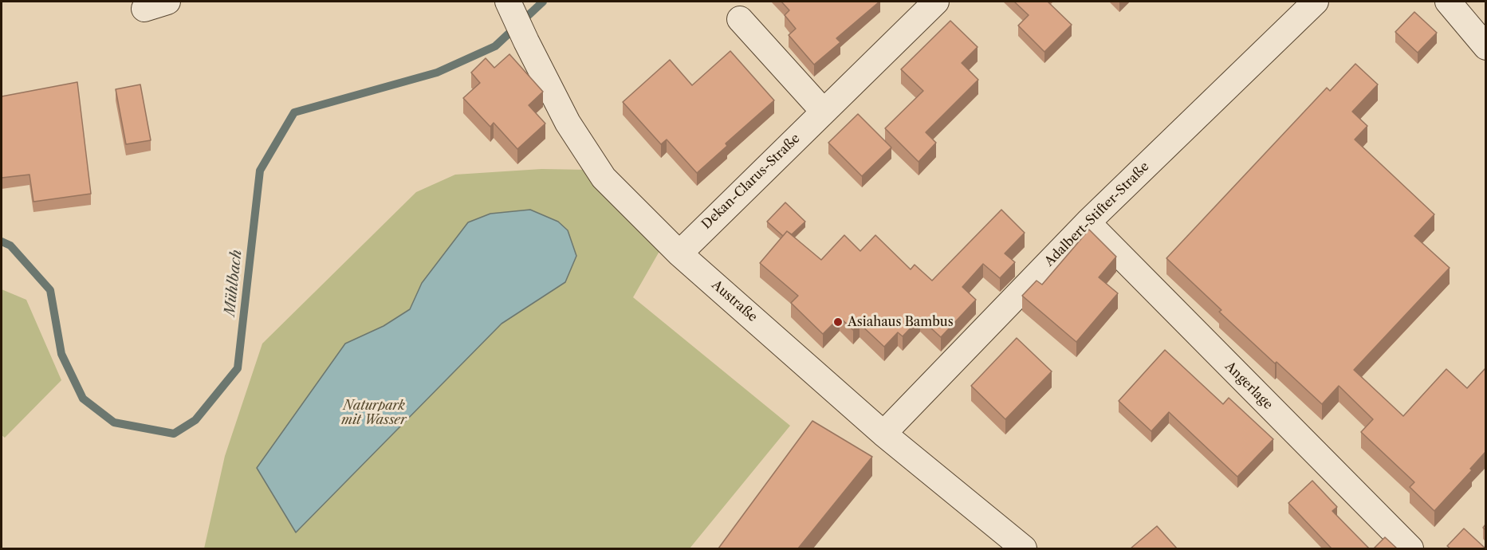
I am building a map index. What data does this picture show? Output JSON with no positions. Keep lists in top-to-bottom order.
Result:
{
  "streets": {
    "street": [
      "Dekan-Clarus-Straße",
      "Adalbert-Stifter-Straße",
      "Austraße",
      "Angerlage"
    ]
  },
  "crossings": [
    ["Dekan-Clarus-Straße", "Austraße"],
    ["Adalbert-Stifter-Straße", "Austraße"],
    ["Adalbert-Stifter-Straße", "Angerlage"]
  ],
  "water": ["Mühlbach"],
  "parks": ["Naturpark mit Wasser"],
  "places": ["Asiahaus Bambus"]
}
